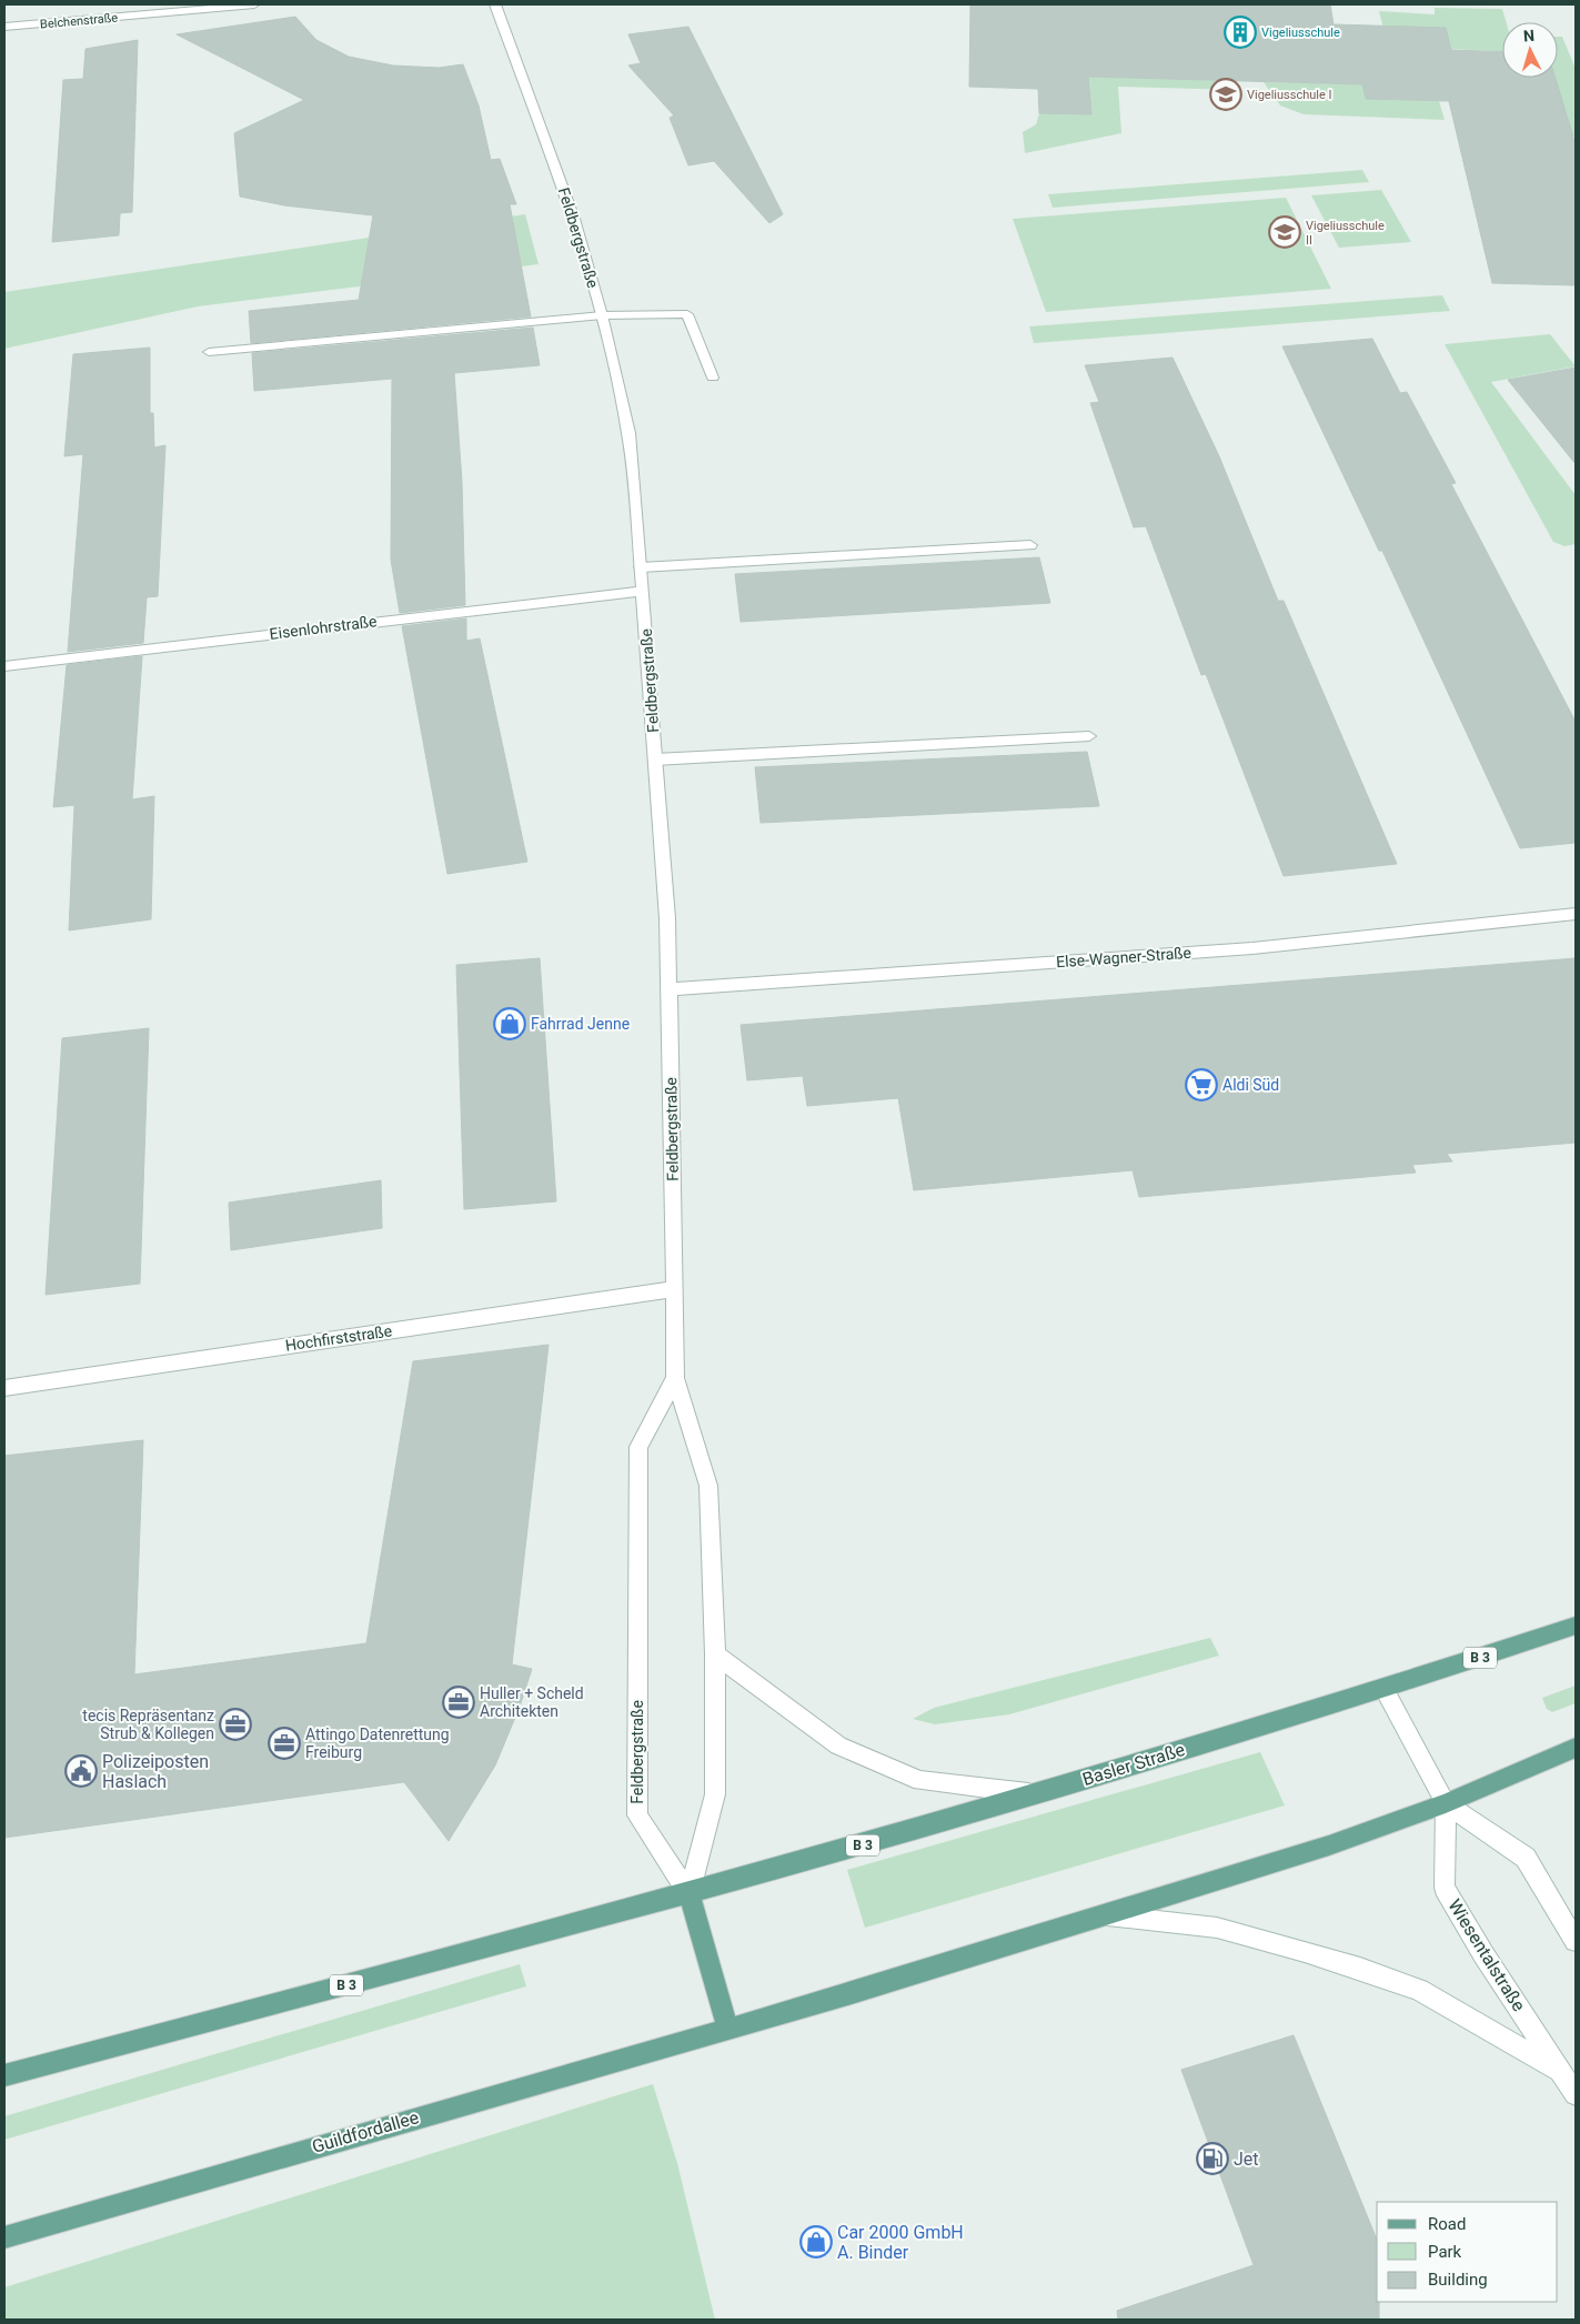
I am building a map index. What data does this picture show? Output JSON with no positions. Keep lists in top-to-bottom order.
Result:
{
  "streets": {
    "main road": ["B 3", "Basler Straße", "Guildfordallee"],
    "street": [
      "Belchenstraße",
      "Feldbergstraße",
      "Eisenlohrstraße",
      "Else-Wagner-Straße",
      "Hochfirststraße",
      "Wiesentalstraße"
    ]
  },
  "crossings": [
    ["Feldbergstraße", "Eisenlohrstraße"],
    ["Feldbergstraße", "Else-Wagner-Straße"],
    ["Feldbergstraße", "Hochfirststraße"],
    ["Feldbergstraße", "B 3"],
    ["Feldbergstraße", "Basler Straße"],
    ["B 3", "Basler Straße"],
    ["Basler Straße", "Wiesentalstraße"]
  ],
  "places": {
    "building": ["Vigeliusschule"],
    "school or university": ["Vigeliusschule I", "Vigeliusschule II"],
    "shop": ["Fahrrad Jenne", "Car 2000 GmbH A. Binder"],
    "supermarket": ["Aldi Süd"],
    "office": ["Huller + Scheld Architekten", "tecis Repräsentanz Strub & Kollegen", "Attingo Datenrettung Freiburg"],
    "public building": ["Polizeiposten Haslach"],
    "fuel station": ["Jet"]
  },
  "legend": ["Road", "Park", "Building"],
  "north": "top"
}
